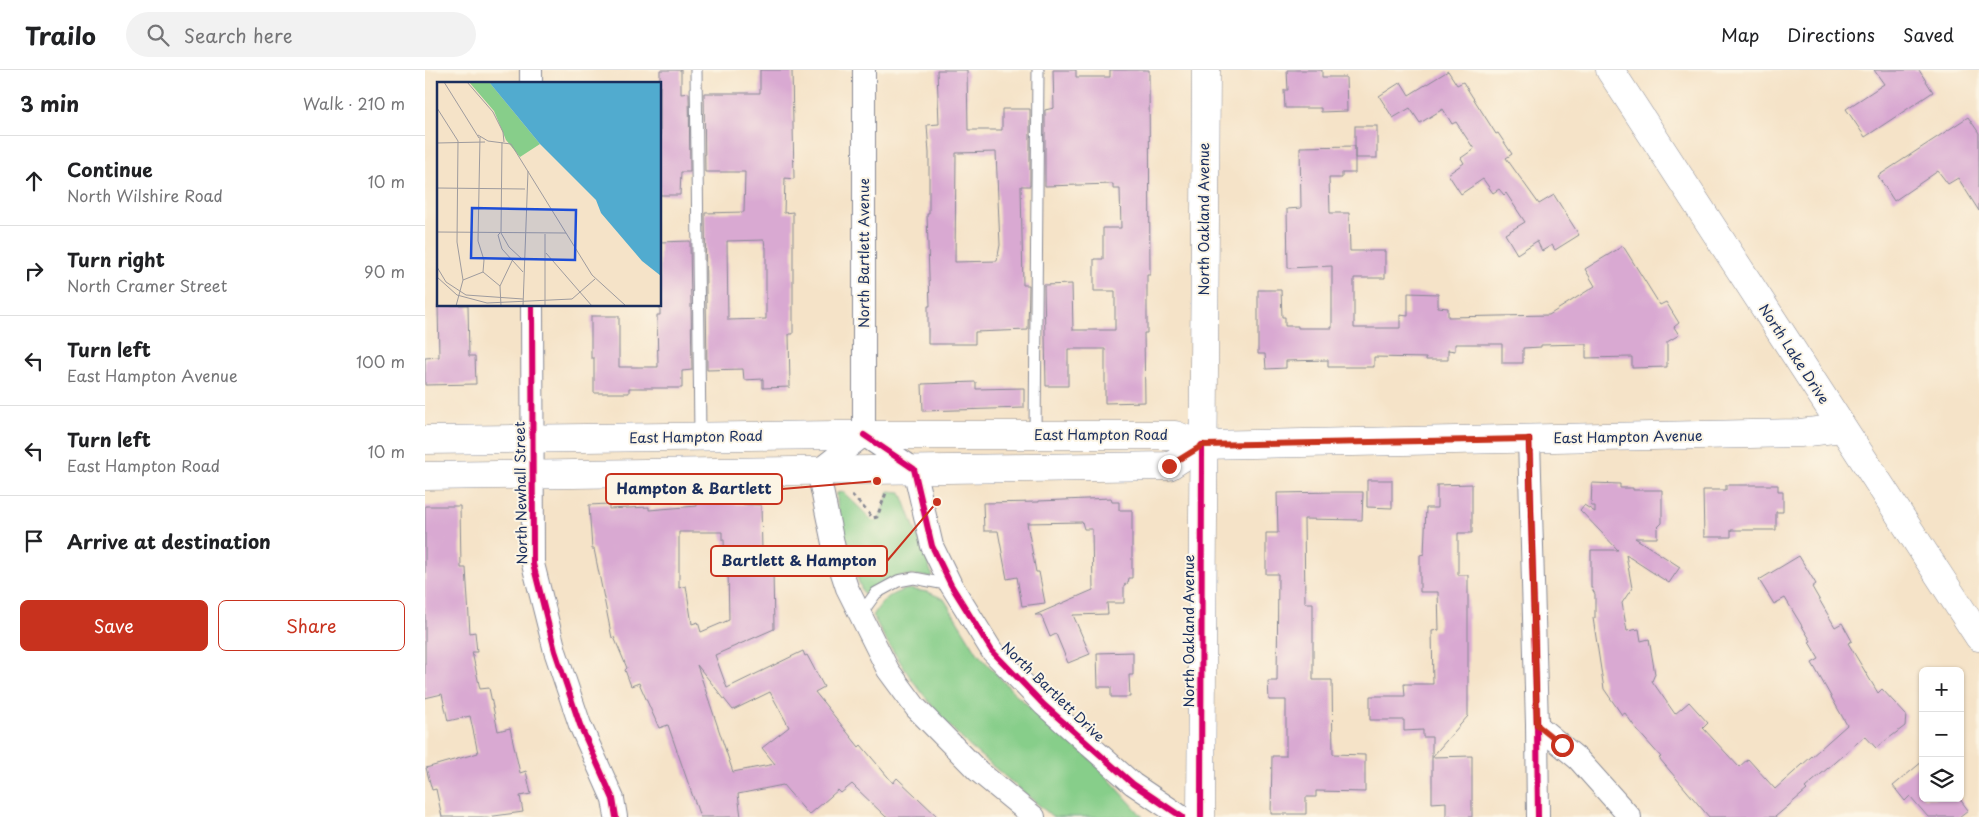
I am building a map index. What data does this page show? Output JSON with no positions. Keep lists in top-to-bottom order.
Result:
{
  "streets": {
    "main road": [
      "North Oakland Avenue",
      "North Lake Drive",
      "East Hampton Road",
      "East Hampton Avenue"
    ],
    "street": ["North Bartlett Avenue", "North Newhall Street", "North Bartlett Drive"]
  },
  "crossings": [
    ["North Oakland Avenue", "East Hampton Road"],
    ["North Oakland Avenue", "East Hampton Avenue"],
    ["North Bartlett Avenue", "East Hampton Road"],
    ["North Lake Drive", "East Hampton Avenue"],
    ["East Hampton Road", "East Hampton Avenue"],
    ["East Hampton Road", "North Newhall Street"],
    ["East Hampton Road", "North Bartlett Drive"]
  ],
  "places": ["Hampton & Bartlett", "Bartlett & Hampton"],
  "page": {
    "header": "Trailo",
    "search": "Search here",
    "nav": ["Map", "Directions", "Saved"],
    "heading": ["3 min", "Walk · 210 m"],
    "list": [
      ["Continue", "North Wilshire Road", "10 m"],
      ["Turn right", "North Cramer Street", "90 m"],
      ["Turn left", "East Hampton Avenue", "100 m"],
      ["Turn left", "East Hampton Road", "10 m"],
      "Arrive at destination"
    ],
    "buttons": ["Save", "Share"],
    "map_buttons": ["+", "−"]
  }
}
